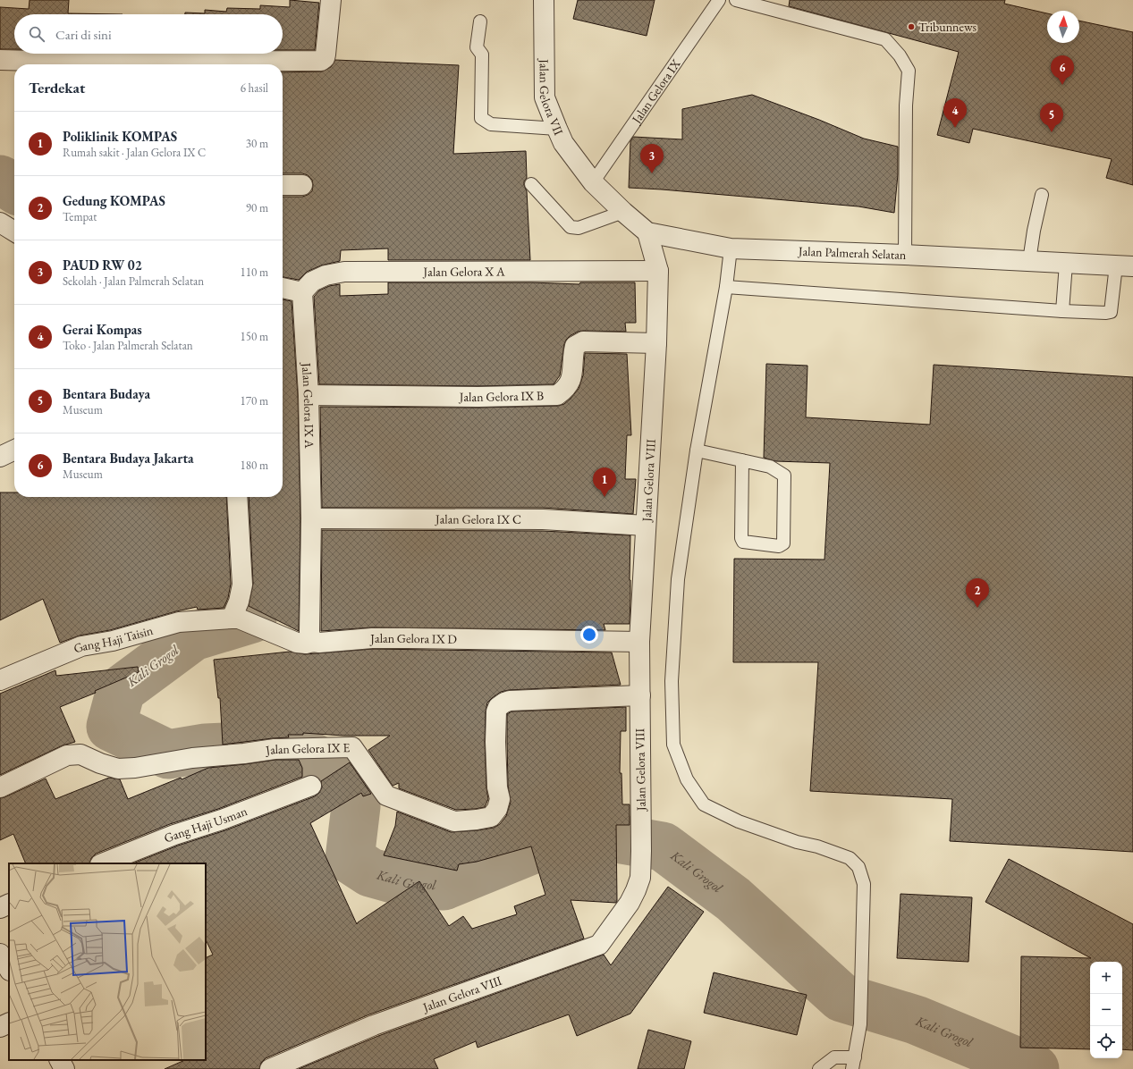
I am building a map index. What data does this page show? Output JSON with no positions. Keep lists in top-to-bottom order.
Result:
{
  "streets": {
    "street": [
      "Jalan Gelora VII",
      "Jalan Palmerah Selatan",
      "Jalan Gelora X A",
      "Jalan Gelora IX B",
      "Jalan Gelora IX A",
      "Jalan Gelora VIII",
      "Jalan Gelora IX C",
      "Jalan Gelora IX D",
      "Gang Haji Taisin",
      "Jalan Gelora IX E",
      "Gang Haji Usman"
    ],
    "lane": ["Jalan Gelora IX"]
  },
  "crossings": [
    ["Jalan Gelora IX", "Jalan Gelora VII"],
    ["Jalan Gelora IX", "Jalan Palmerah Selatan"],
    ["Jalan Gelora VII", "Jalan Palmerah Selatan"],
    ["Jalan Palmerah Selatan", "Jalan Gelora VIII"],
    ["Jalan Gelora X A", "Jalan Gelora IX A"],
    ["Jalan Gelora X A", "Jalan Gelora VIII"],
    ["Jalan Gelora IX B", "Jalan Gelora IX A"],
    ["Jalan Gelora IX B", "Jalan Gelora VIII"],
    ["Jalan Gelora IX A", "Jalan Gelora IX C"],
    ["Jalan Gelora VIII", "Jalan Gelora IX C"],
    ["Jalan Gelora VIII", "Jalan Gelora IX D"],
    ["Jalan Gelora VIII", "Jalan Gelora IX E"],
    ["Jalan Gelora IX D", "Gang Haji Taisin"]
  ],
  "water": ["Kali Grogol"],
  "places": ["Tribunnews"],
  "north": "top",
  "page": {
    "search": "Cari di sini",
    "pins": [
      "6",
      "4",
      "5",
      "3",
      "1",
      "2"
    ],
    "heading": ["Terdekat", "6 hasil"],
    "list": [
      {
        "mark": "1",
        "name": "Poliklinik KOMPAS",
        "note": "Rumah sakit · Jalan Gelora IX C",
        "value": "30 m"
      },
      {
        "mark": "2",
        "name": "Gedung KOMPAS",
        "note": "Tempat",
        "value": "90 m"
      },
      {
        "mark": "3",
        "name": "PAUD RW 02",
        "note": "Sekolah · Jalan Palmerah Selatan",
        "value": "110 m"
      },
      {
        "mark": "4",
        "name": "Gerai Kompas",
        "note": "Toko · Jalan Palmerah Selatan",
        "value": "150 m"
      },
      {
        "mark": "5",
        "name": "Bentara Budaya",
        "note": "Museum",
        "value": "170 m"
      },
      {
        "mark": "6",
        "name": "Bentara Budaya Jakarta",
        "note": "Museum",
        "value": "180 m"
      }
    ],
    "map_buttons": ["+", "−"]
  }
}
